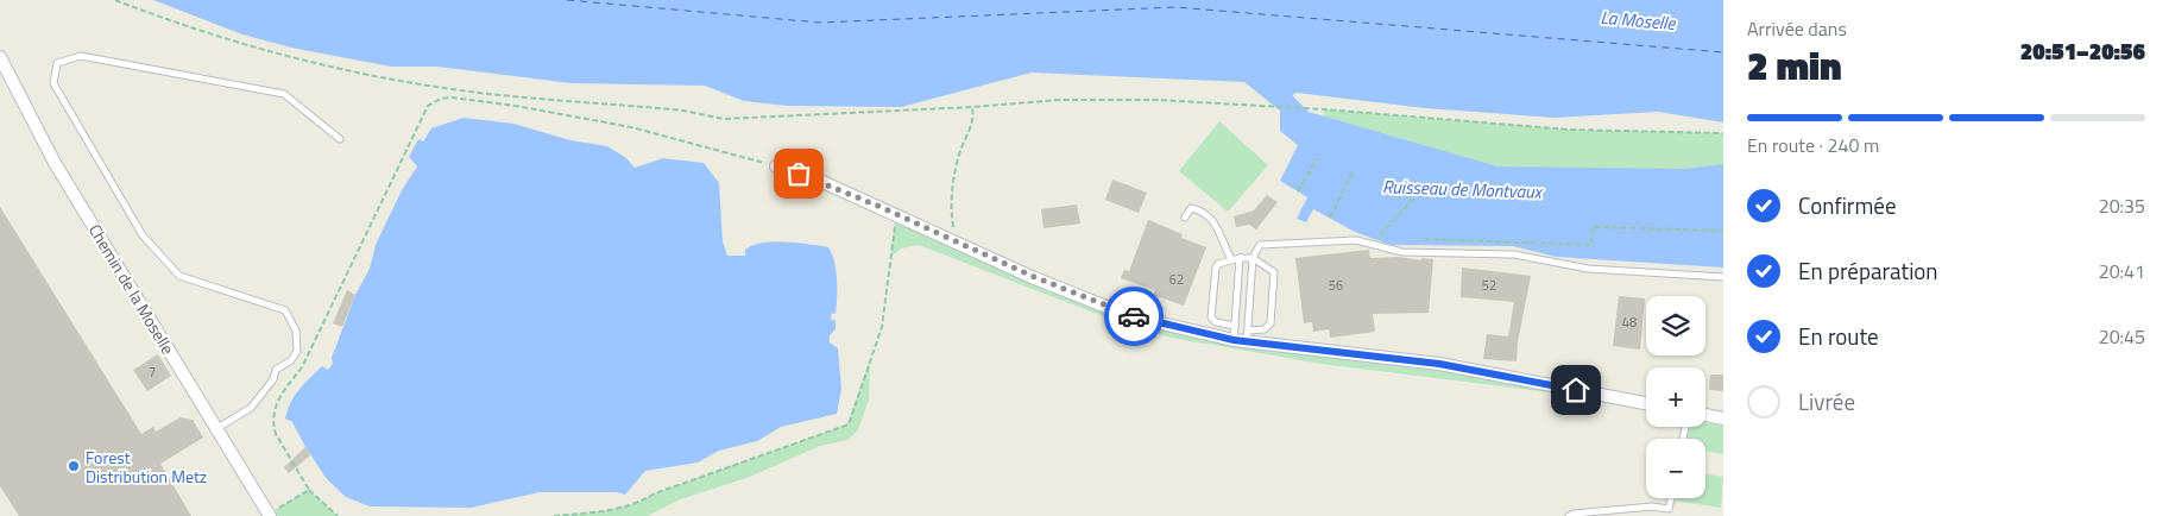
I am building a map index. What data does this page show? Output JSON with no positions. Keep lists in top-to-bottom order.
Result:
{
  "streets": {
    "street": ["Chemin de la Moselle"]
  },
  "water": ["La Moselle", "Ruisseau de Montvaux"],
  "places": ["Forest Distribution Metz"],
  "house_numbers": [
    "62",
    "56",
    "52",
    "48",
    "7"
  ],
  "page": {
    "heading": ["2 min", "Arrivée dans", "20:51–20:56"],
    "bar": "En route · 240 m",
    "list": [
      ["Confirmée", "20:35"],
      ["En préparation", "20:41"],
      ["En route", "20:45"],
      "Livrée"
    ],
    "map_buttons": ["+", "−"]
  }
}
